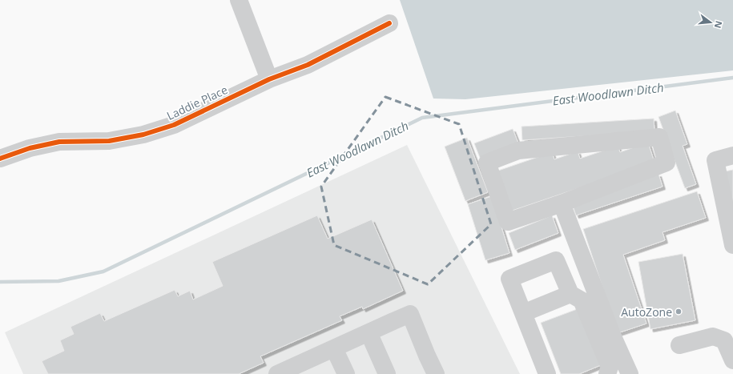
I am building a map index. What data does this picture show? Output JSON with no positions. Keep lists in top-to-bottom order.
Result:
{
  "streets": {
    "street": ["Laddie Place"]
  },
  "water": ["East Woodlawn Ditch"],
  "places": ["AutoZone"],
  "north": "right"
}
